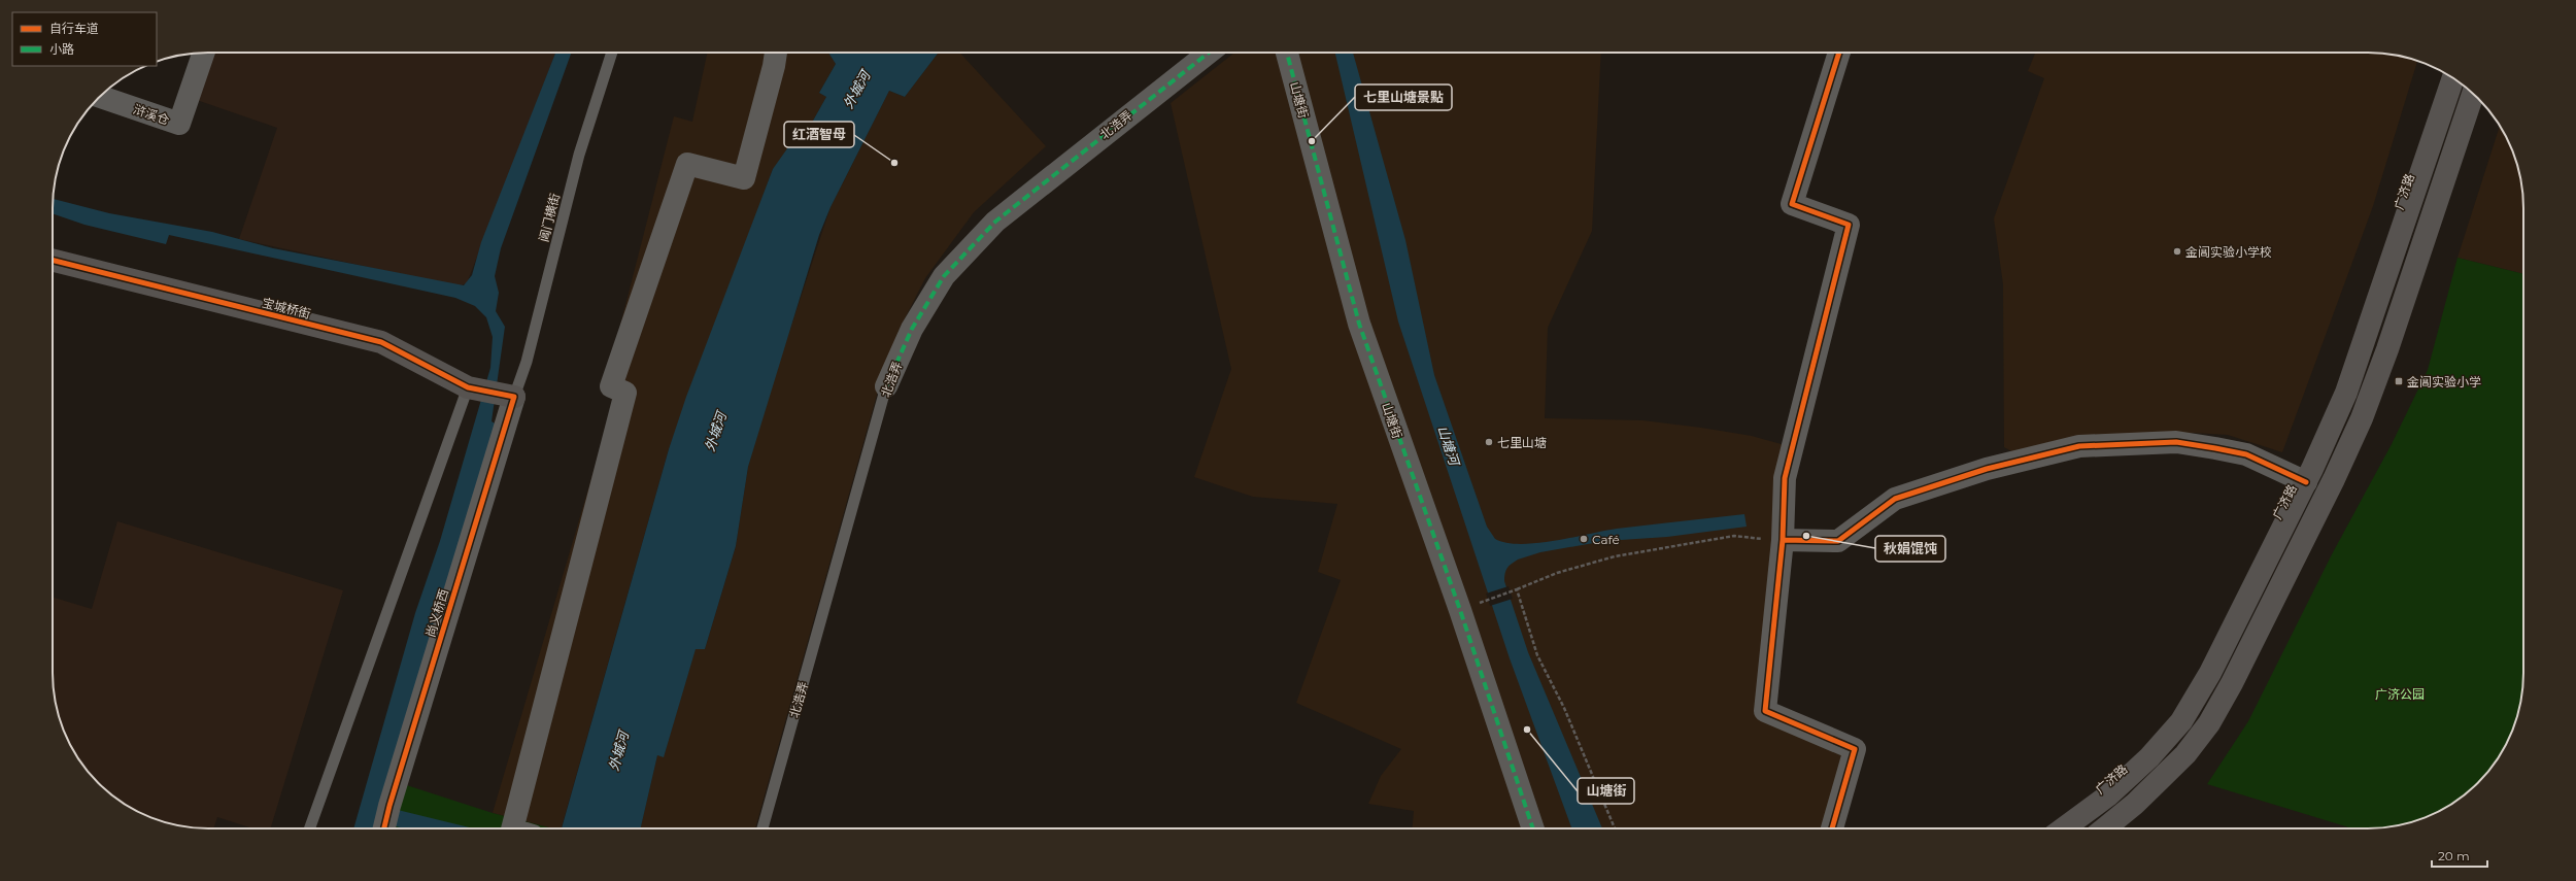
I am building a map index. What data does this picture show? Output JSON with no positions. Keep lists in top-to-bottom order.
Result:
{
  "streets": {
    "main road": ["广济路", "宝城桥街"],
    "street": [
      "山塘街",
      "浒溪仓",
      "北浩弄",
      "尚义桥西"
    ],
    "lane": ["阊门横街"]
  },
  "crossings": [
    ["阊门横街", "宝城桥街"],
    ["阊门横街", "尚义桥西"],
    ["宝城桥街", "尚义桥西"]
  ],
  "water": ["外城河", "山塘河"],
  "parks": ["广济公园"],
  "places": {
    "other": [
      "七里山塘景點",
      "红酒智母",
      "金阊实验小学校",
      "七里山塘",
      "秋娟馄饨",
      "Café",
      "山塘街"
    ],
    "transit": ["金阊实验小学"]
  },
  "legend": ["自行车道", "小路"],
  "scale_bar": "20 m"
}
